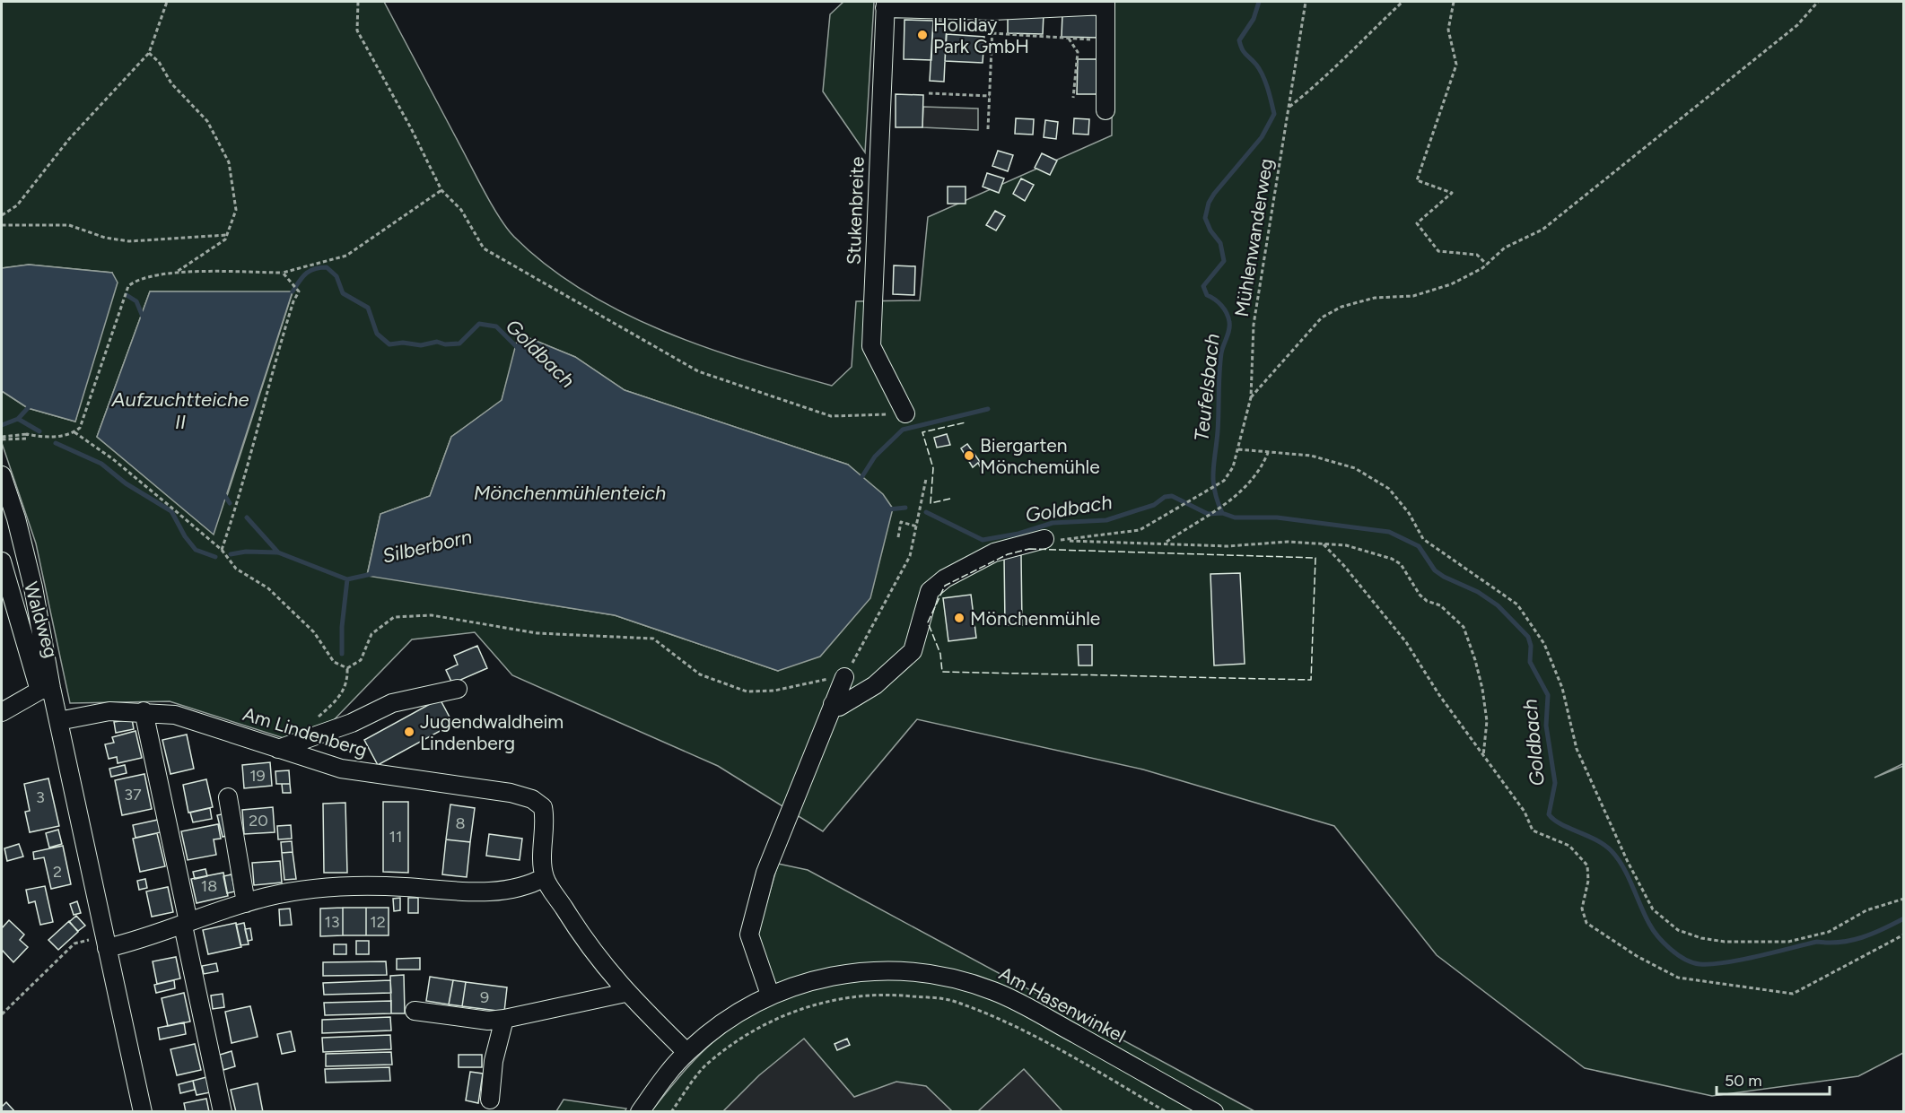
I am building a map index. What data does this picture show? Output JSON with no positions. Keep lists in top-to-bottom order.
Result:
{
  "streets": {
    "street": [
      "Stukenbreite",
      "Waldweg",
      "Am Lindenberg",
      "Am Hasenwinkel"
    ],
    "path": ["Mühlenwanderweg"]
  },
  "crossings": [
    ["Am Lindenberg", "Am Hasenwinkel"]
  ],
  "water": [
    "Goldbach",
    "Teufelsbach",
    "Aufzuchtteiche II",
    "Mönchenmühlenteich",
    "Silberborn"
  ],
  "places": [
    "Holiday Park GmbH",
    "Biergarten Mönchemühle",
    "Mönchenmühle",
    "Jugendwaldheim Lindenberg"
  ],
  "house_numbers": [
    "19",
    "37",
    "3",
    "20",
    "8",
    "11",
    "2",
    "18",
    "13",
    "12",
    "9"
  ],
  "scale_bar": "50 m"
}
